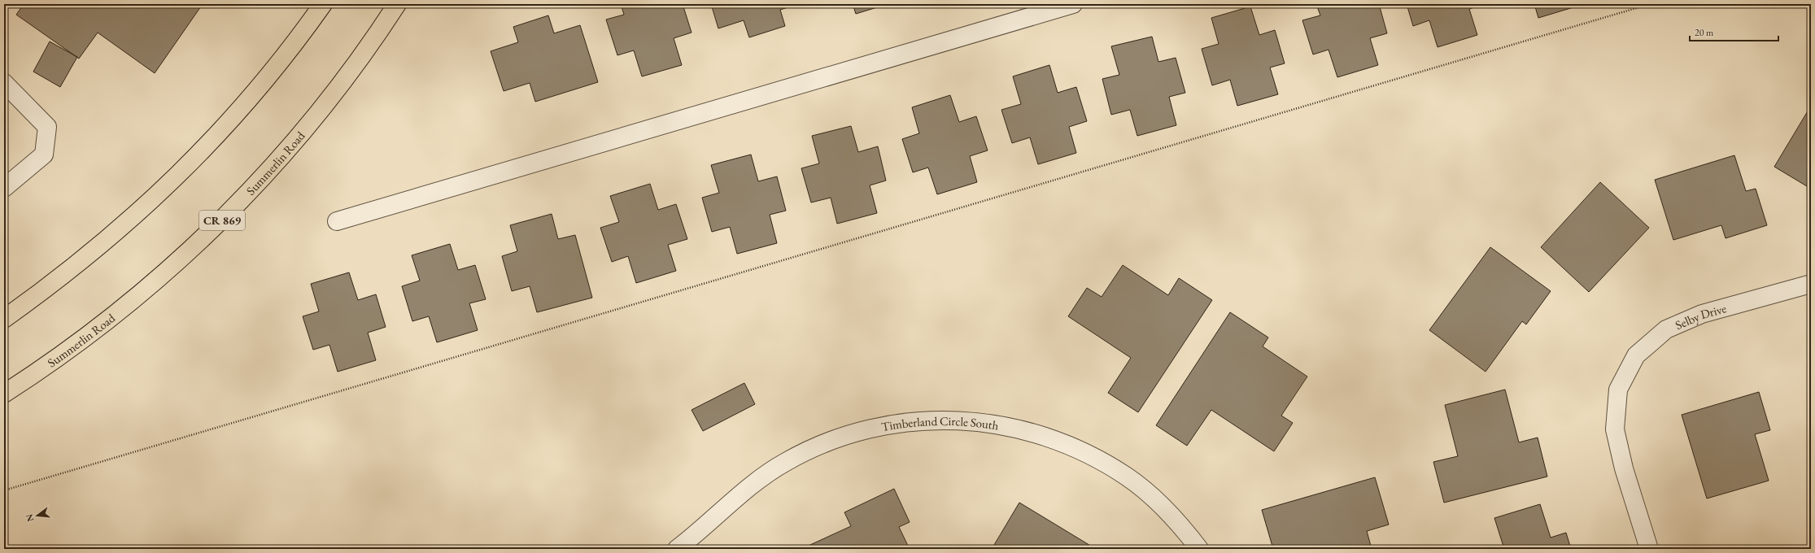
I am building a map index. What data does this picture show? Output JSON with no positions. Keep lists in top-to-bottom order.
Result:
{
  "streets": {
    "main road": ["Summerlin Road", "CR 869"],
    "street": ["Selby Drive", "Timberland Circle South"]
  },
  "scale_bar": "20 m",
  "north": "left"
}
